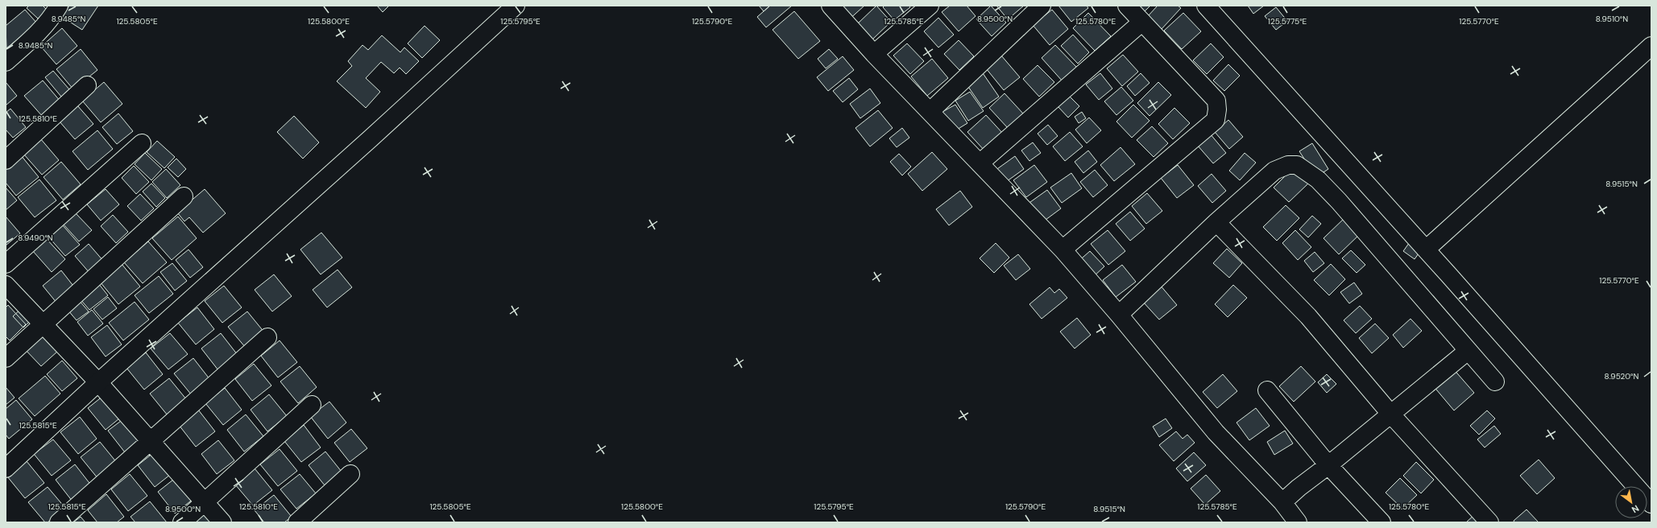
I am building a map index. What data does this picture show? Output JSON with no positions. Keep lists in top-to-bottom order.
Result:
{
  "north": "bottom right",
  "coordinates": [
    "8.9485°N",
    "8.9500°N",
    "8.9510°N",
    "125.5805°E",
    "125.5785°E",
    "125.5780°E",
    "125.5775°E",
    "125.5800°E",
    "125.5795°E",
    "125.5790°E",
    "125.5770°E",
    "125.5810°E",
    "8.9515°N",
    "8.9490°N",
    "8.9520°N",
    "125.5815°E"
  ]
}
